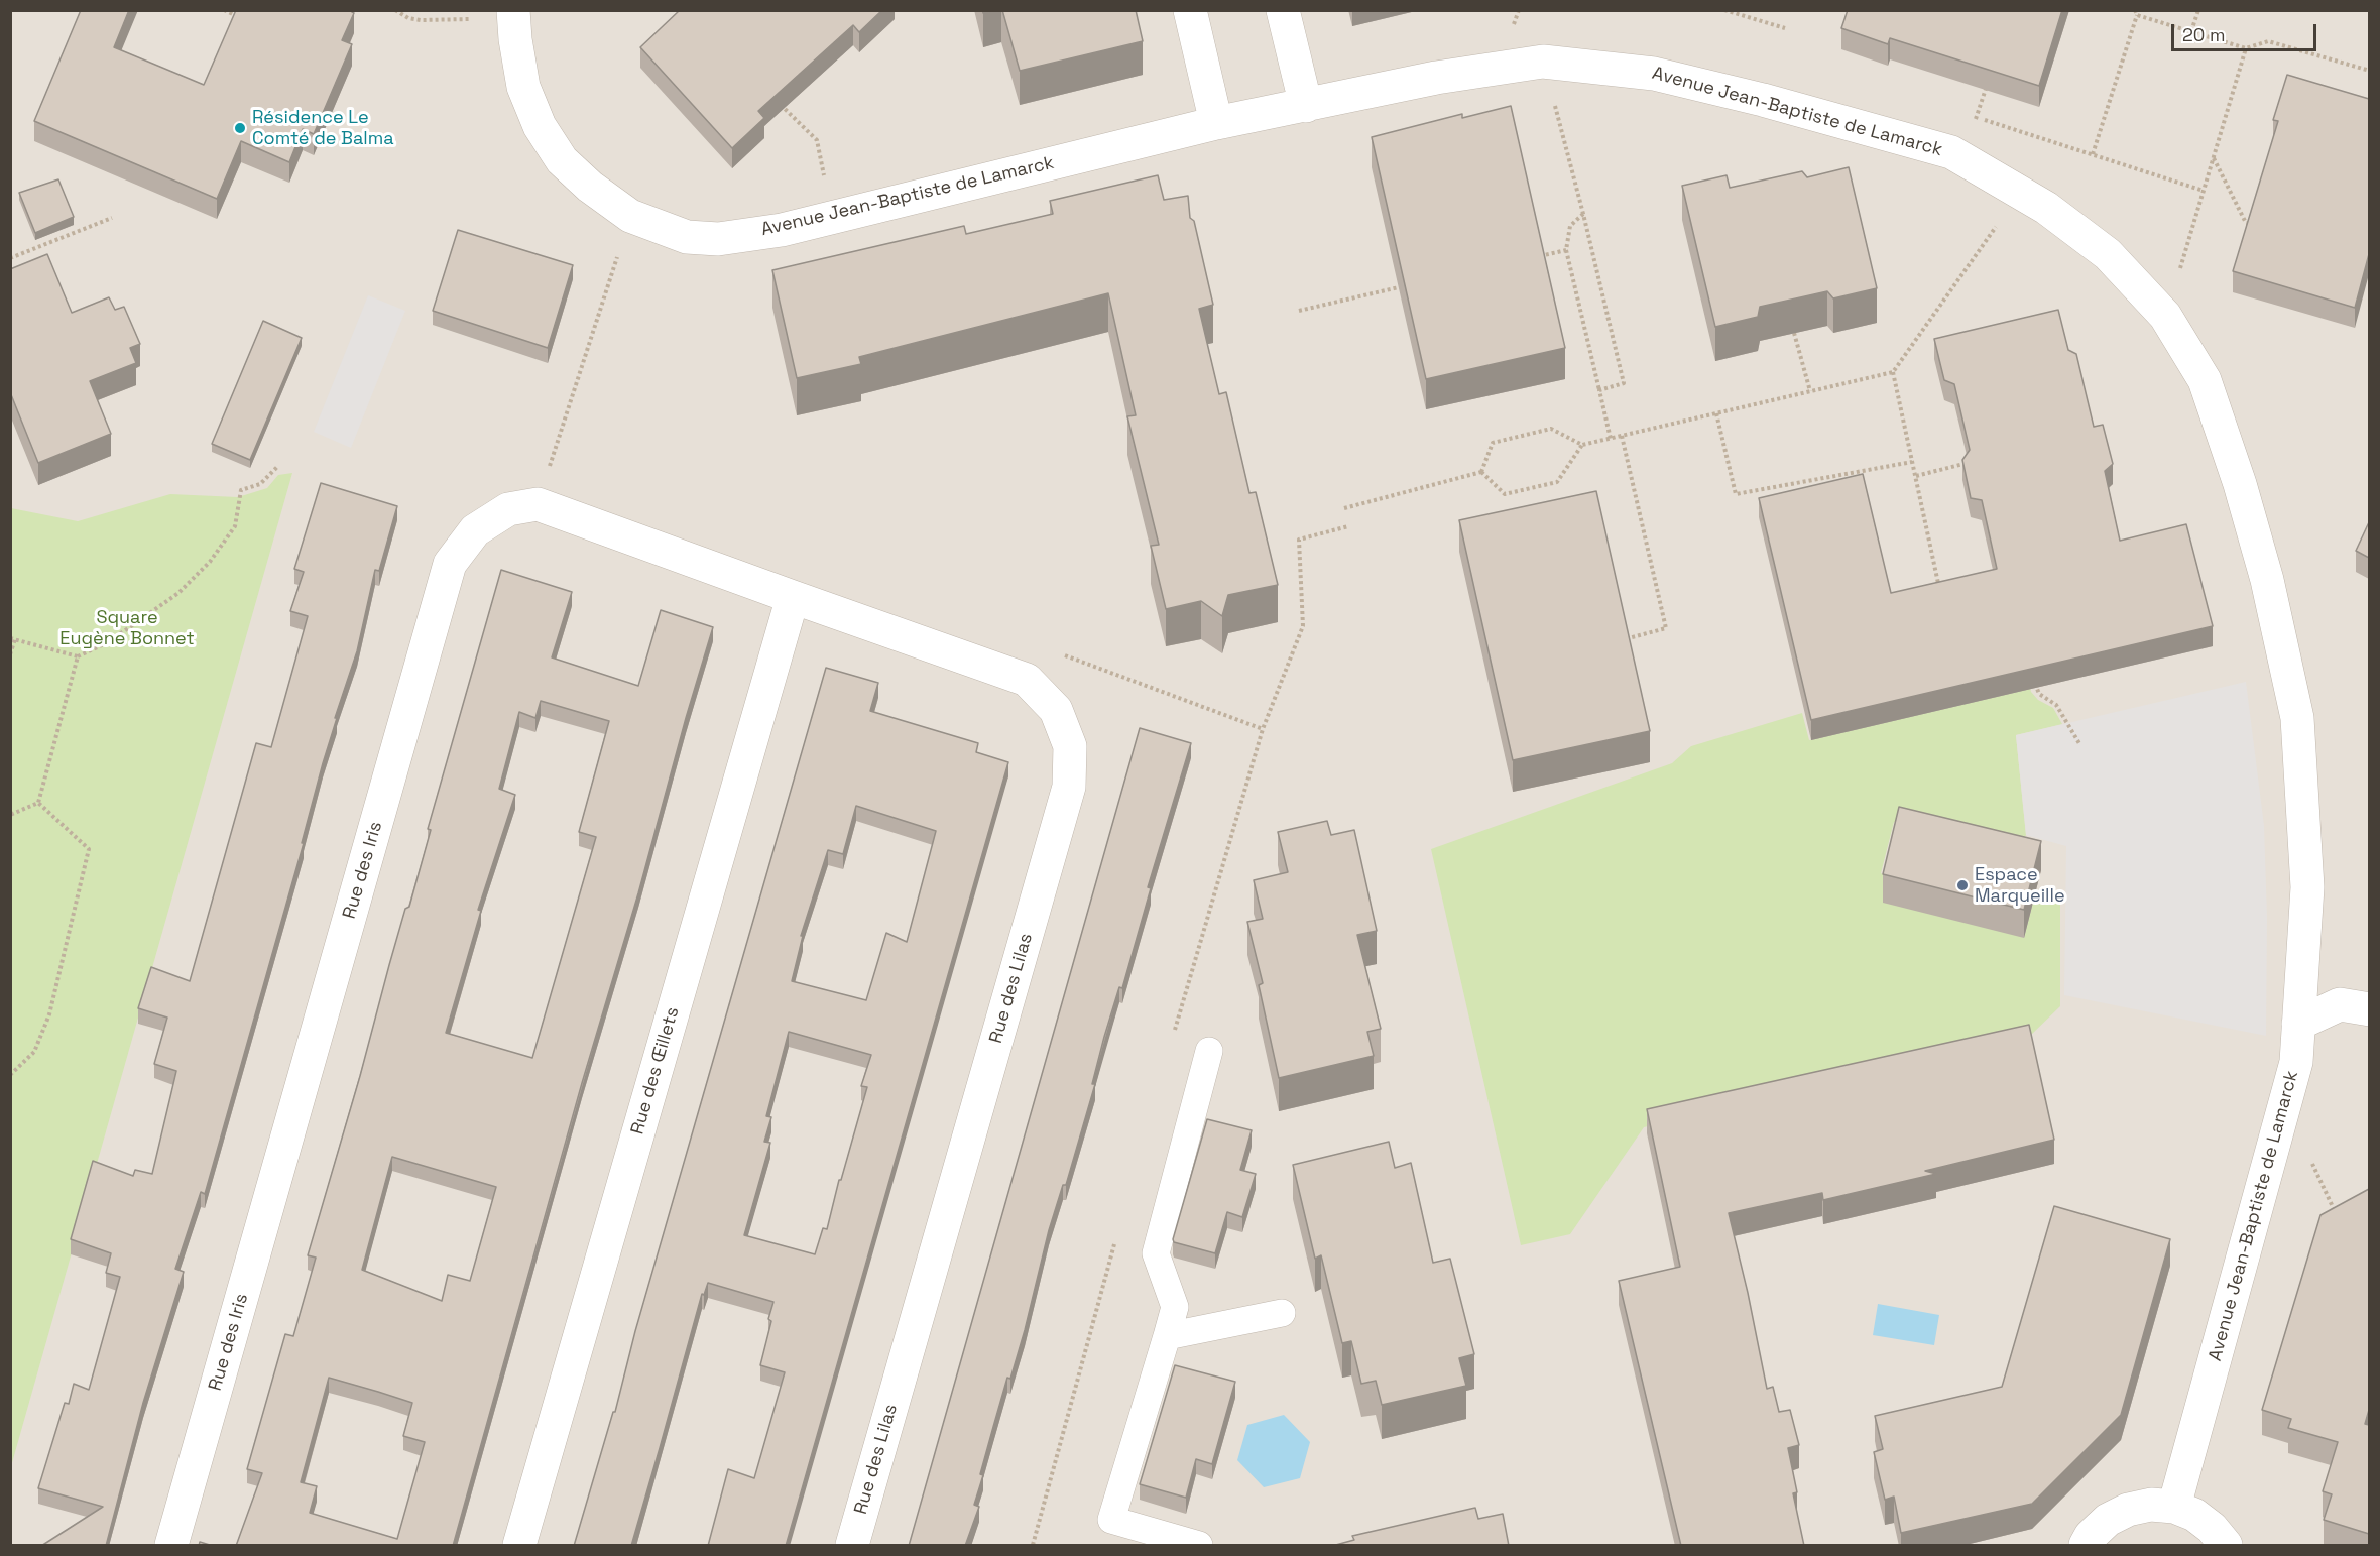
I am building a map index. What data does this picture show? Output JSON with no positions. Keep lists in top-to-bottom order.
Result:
{
  "streets": {
    "street": [
      "Avenue Jean-Baptiste de Lamarck",
      "Rue des Iris",
      "Rue des Lilas",
      "Rue des Œillets"
    ]
  },
  "crossings": [
    ["Rue des Lilas", "Rue des Œillets"]
  ],
  "parks": ["Square Eugène Bonnet"],
  "places": ["Résidence Le Comté de Balma", "Espace Marqueille"],
  "scale_bar": "20 m"
}
